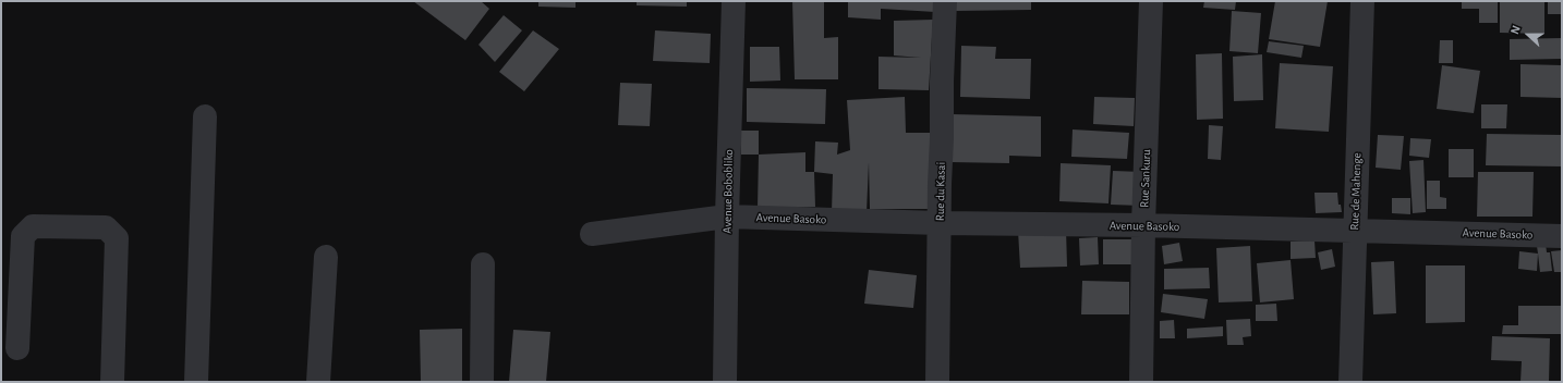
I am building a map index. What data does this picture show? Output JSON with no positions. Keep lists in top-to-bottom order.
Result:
{
  "streets": {
    "street": [
      "Rue Sankuru",
      "Avenue Bobobliko",
      "Rue du Kasai",
      "Rue de Mahenge",
      "Avenue Basoko"
    ]
  },
  "crossings": [
    ["Rue Sankuru", "Avenue Basoko"],
    ["Avenue Bobobliko", "Avenue Basoko"],
    ["Rue du Kasai", "Avenue Basoko"],
    ["Rue de Mahenge", "Avenue Basoko"]
  ],
  "north": "left"
}
